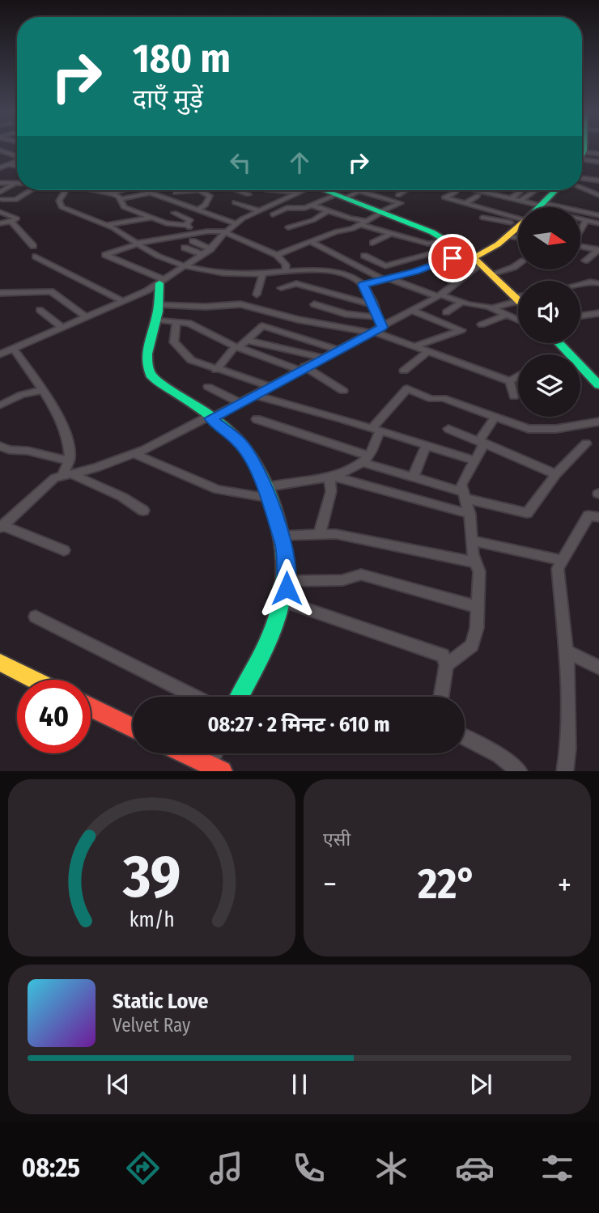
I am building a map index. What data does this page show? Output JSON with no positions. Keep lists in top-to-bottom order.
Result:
{
  "north": "right",
  "page": {
    "turn": ["180 m", "दाएँ मुड़ें"],
    "limit": "40",
    "trip": "08:27 · 2 मिनट · 610 m",
    "tile": "एसी",
    "heat": ["−", "22°", "+"],
    "song": ["Static Love", "Velvet Ray"],
    "tabs": "08:25",
    "gauge": ["39", "km/h"]
  }
}
